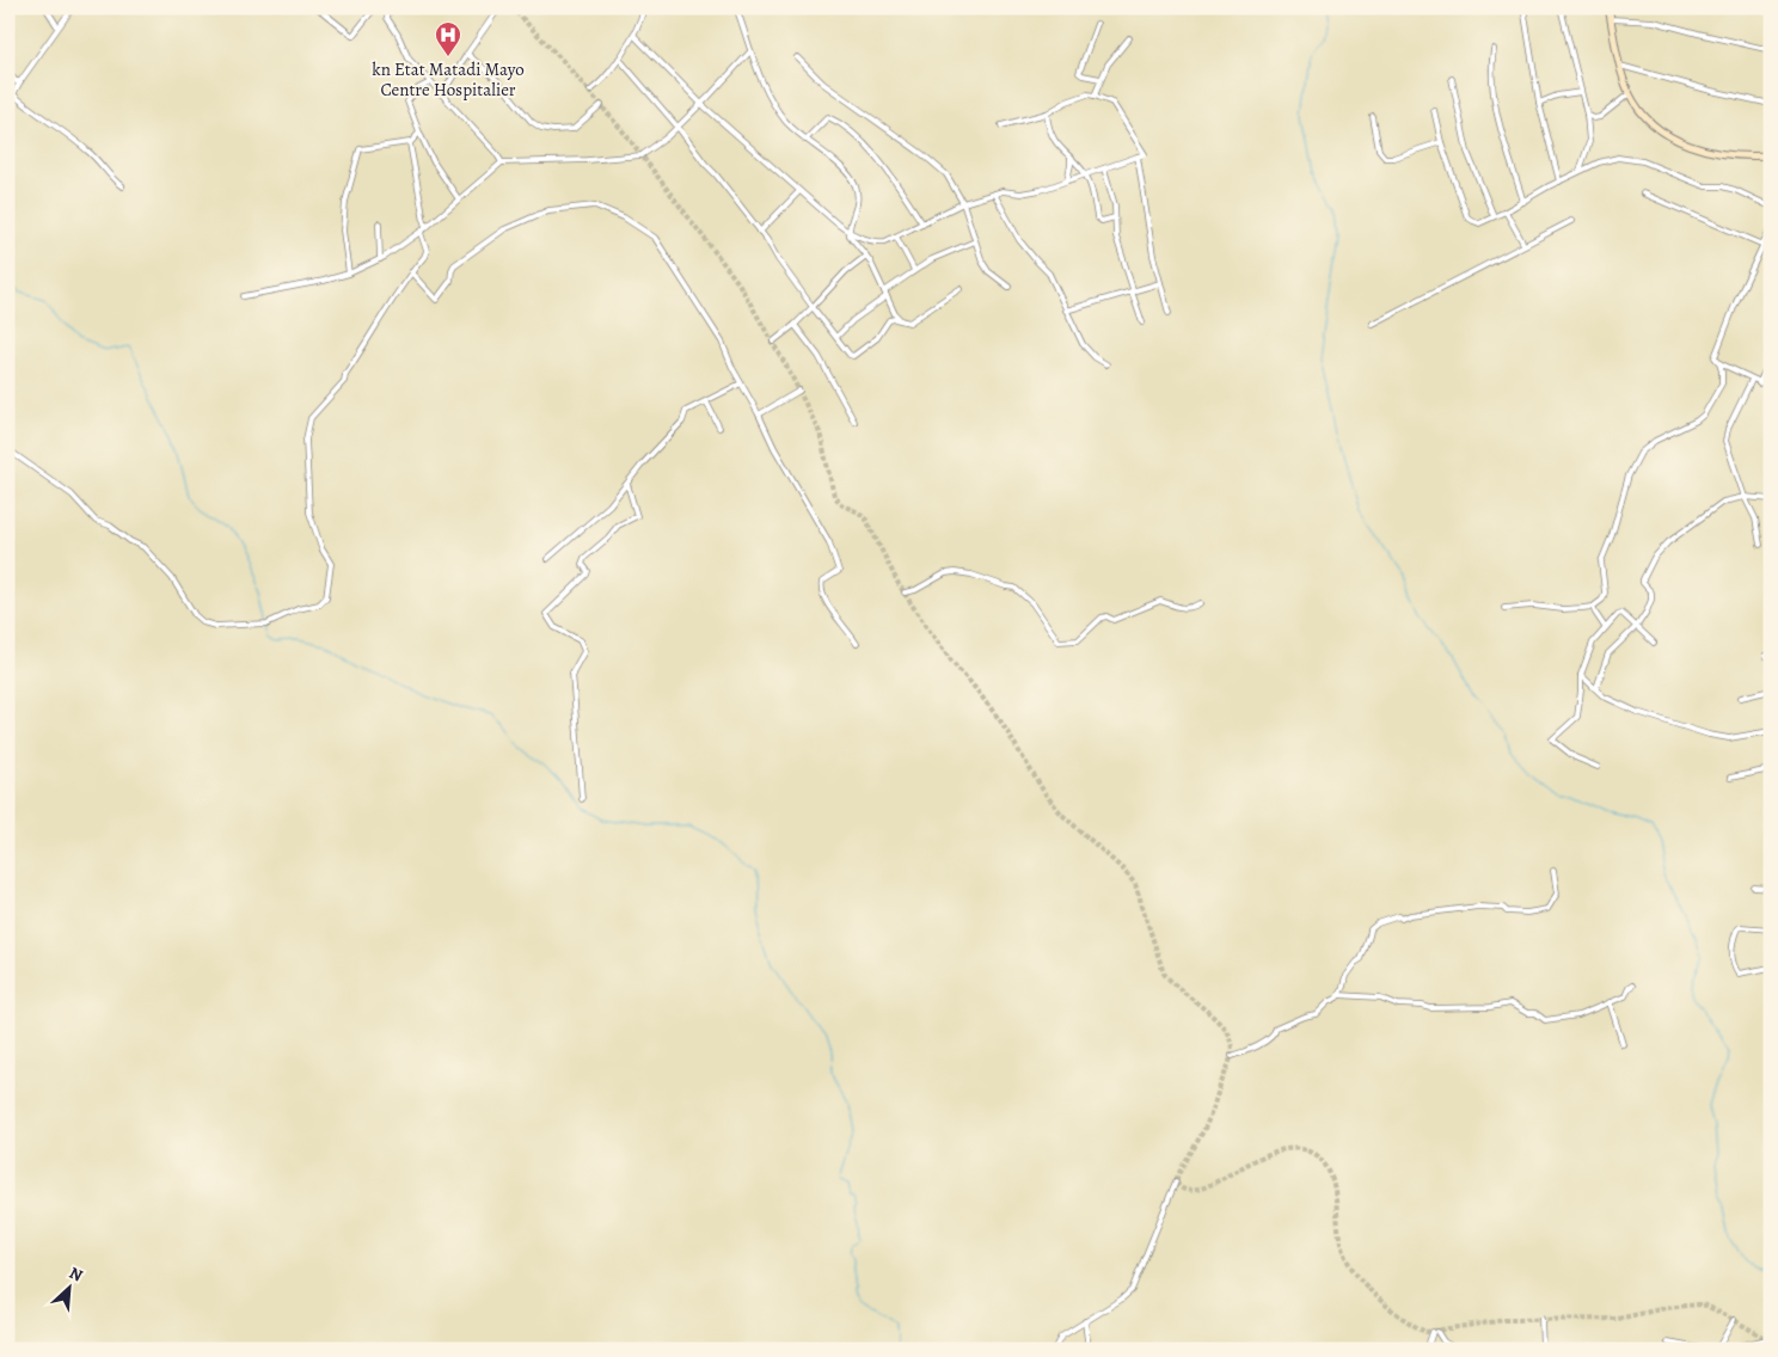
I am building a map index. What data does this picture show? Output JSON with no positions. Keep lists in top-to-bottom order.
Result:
{
  "places": {
    "hospital": ["kn Etat Matadi Mayo Centre Hospitalier"]
  },
  "north": "top right"
}
